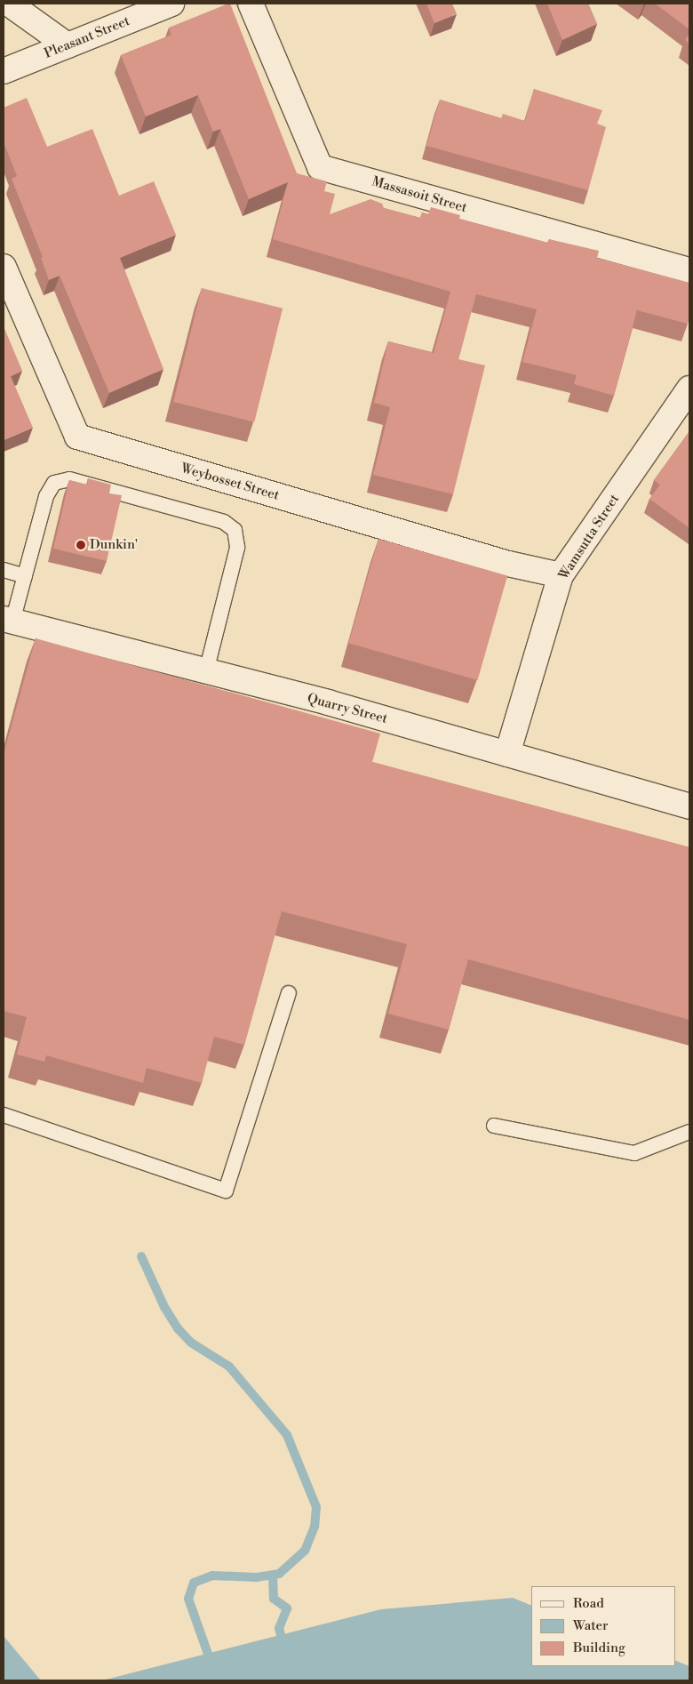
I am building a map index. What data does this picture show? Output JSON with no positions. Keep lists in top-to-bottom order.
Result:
{
  "streets": {
    "street": [
      "Pleasant Street",
      "Massasoit Street",
      "Weybosset Street",
      "Wamsutta Street",
      "Quarry Street"
    ]
  },
  "crossings": [
    ["Weybosset Street", "Wamsutta Street"],
    ["Wamsutta Street", "Quarry Street"]
  ],
  "places": ["Dunkin'"],
  "legend": ["Road", "Water", "Building"]
}
